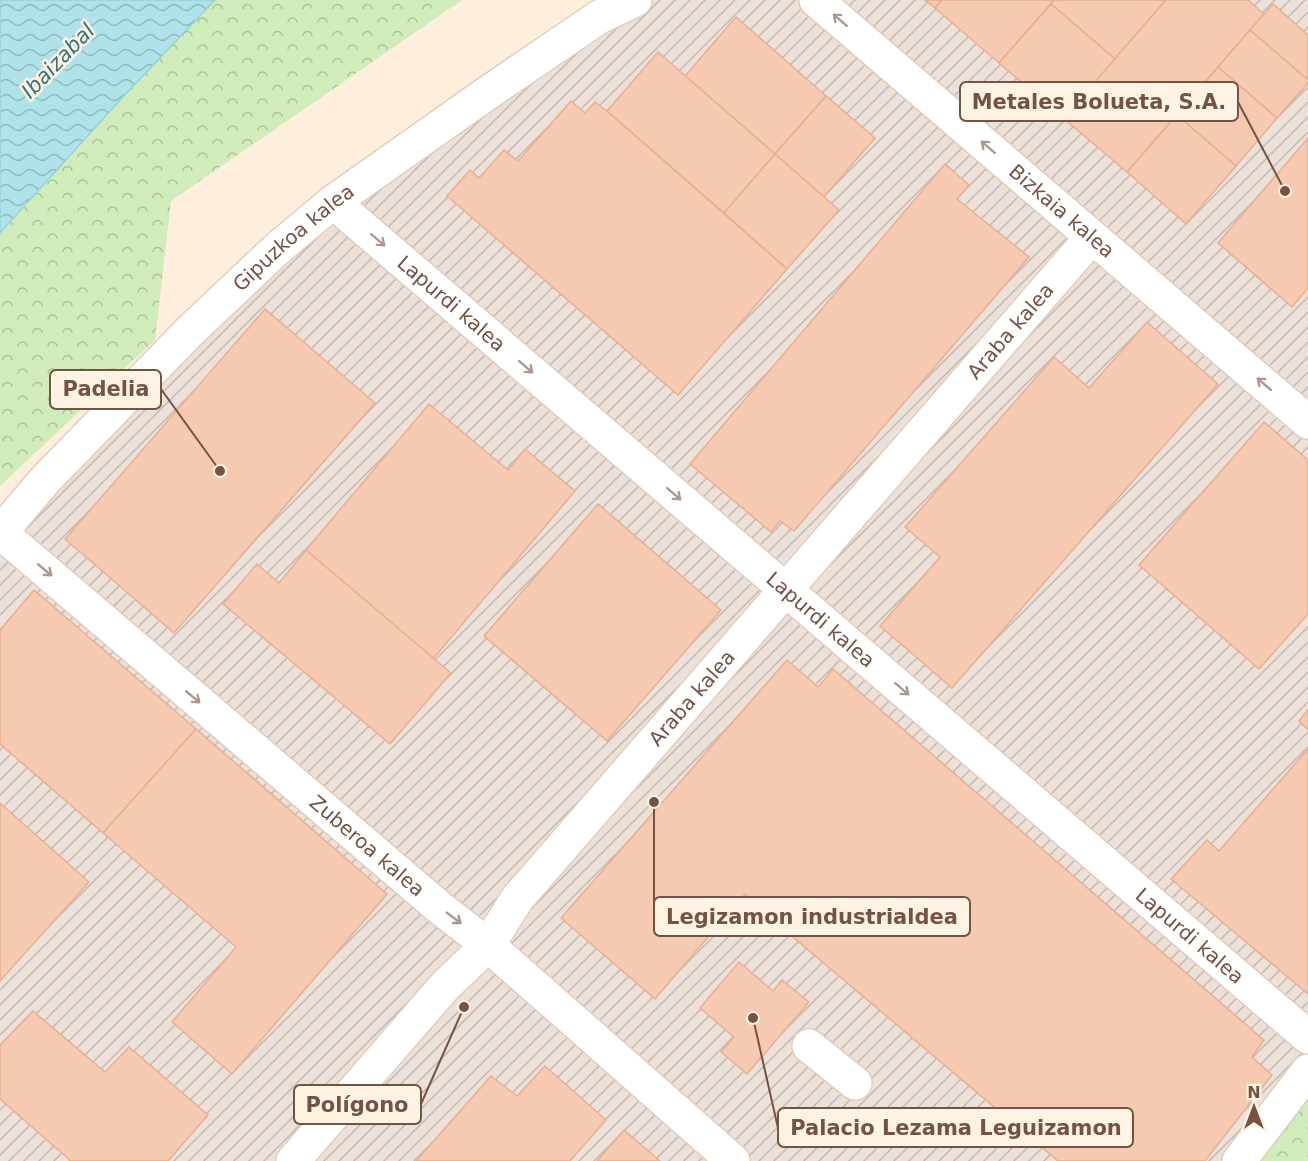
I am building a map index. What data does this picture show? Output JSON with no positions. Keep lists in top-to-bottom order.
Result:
{
  "streets": {
    "street": [
      "Bizkaia kalea",
      "Gipuzkoa kalea",
      "Lapurdi kalea",
      "Araba kalea",
      "Zuberoa kalea"
    ]
  },
  "crossings": [
    ["Bizkaia kalea", "Araba kalea"],
    ["Gipuzkoa kalea", "Lapurdi kalea"],
    ["Gipuzkoa kalea", "Zuberoa kalea"],
    ["Lapurdi kalea", "Araba kalea"],
    ["Araba kalea", "Zuberoa kalea"]
  ],
  "one_way": ["Bizkaia kalea", "Lapurdi kalea", "Zuberoa kalea"],
  "water": ["Ibaizabal"],
  "places": [
    "Metales Bolueta, S.A.",
    "Padelia",
    "Legizamon industrialdea",
    "Polígono",
    "Palacio Lezama Leguizamon"
  ],
  "north": "top"
}
